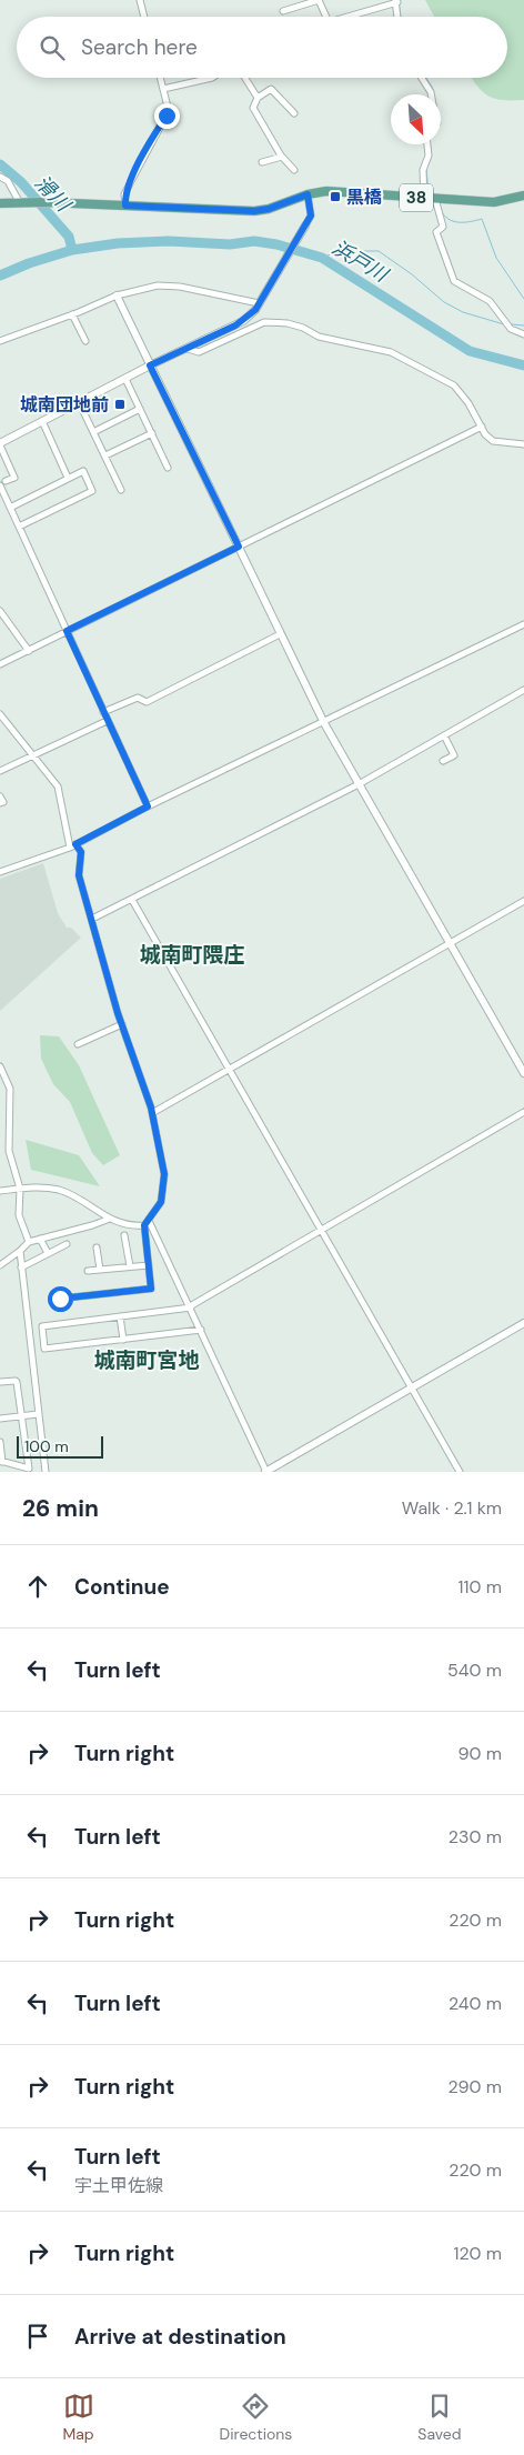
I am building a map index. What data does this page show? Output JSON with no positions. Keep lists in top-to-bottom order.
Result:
{
  "streets": {
    "main road": ["38"]
  },
  "districts": ["城南町隈庄", "城南町宮地"],
  "water": ["滑川", "浜戸川"],
  "places": {
    "transit": ["黒橋", "城南団地前"]
  },
  "scale_bar": "100 m",
  "north": "bottom right",
  "page": {
    "search": "Search here",
    "scale": "100 m",
    "heading": ["26 min", "Walk · 2.1 km"],
    "list": [
      ["Continue", "110 m"],
      ["Turn left", "540 m"],
      ["Turn right", "90 m"],
      ["Turn left", "230 m"],
      ["Turn right", "220 m"],
      ["Turn left", "240 m"],
      ["Turn right", "290 m"],
      ["Turn left", "宇土甲佐線", "220 m"],
      ["Turn right", "120 m"],
      "Arrive at destination"
    ],
    "nav": ["Map", "Directions", "Saved"]
  }
}
